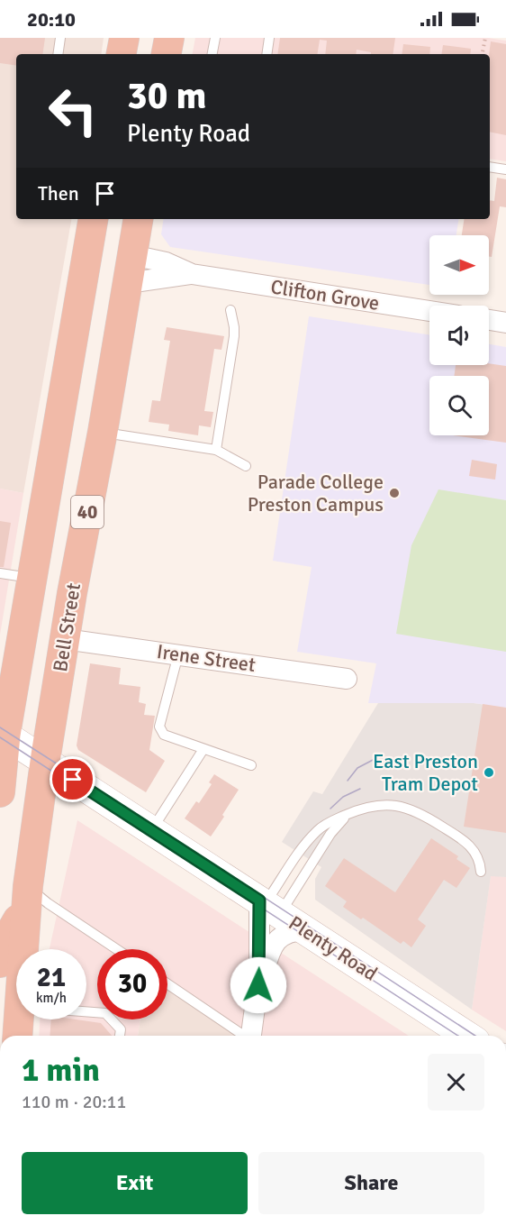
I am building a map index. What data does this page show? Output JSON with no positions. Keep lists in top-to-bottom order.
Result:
{
  "streets": {
    "highway": ["40", "Bell Street"],
    "main road": ["Plenty Road"],
    "street": ["Clifton Grove", "Irene Street"]
  },
  "crossings": [
    ["Clifton Grove", "Bell Street"],
    ["Bell Street", "Irene Street"],
    ["Bell Street", "Plenty Road"]
  ],
  "places": ["Parade College Preston Campus", "East Preston Tram Depot"],
  "north": "right",
  "page": {
    "status": "20:10",
    "turn": ["30 m", "Plenty Road"],
    "then": "Then",
    "speed": "21 km/h",
    "limit": "30",
    "heading": ["1 min", "110 m · 20:11"],
    "buttons": ["Exit", "Share"]
  }
}
